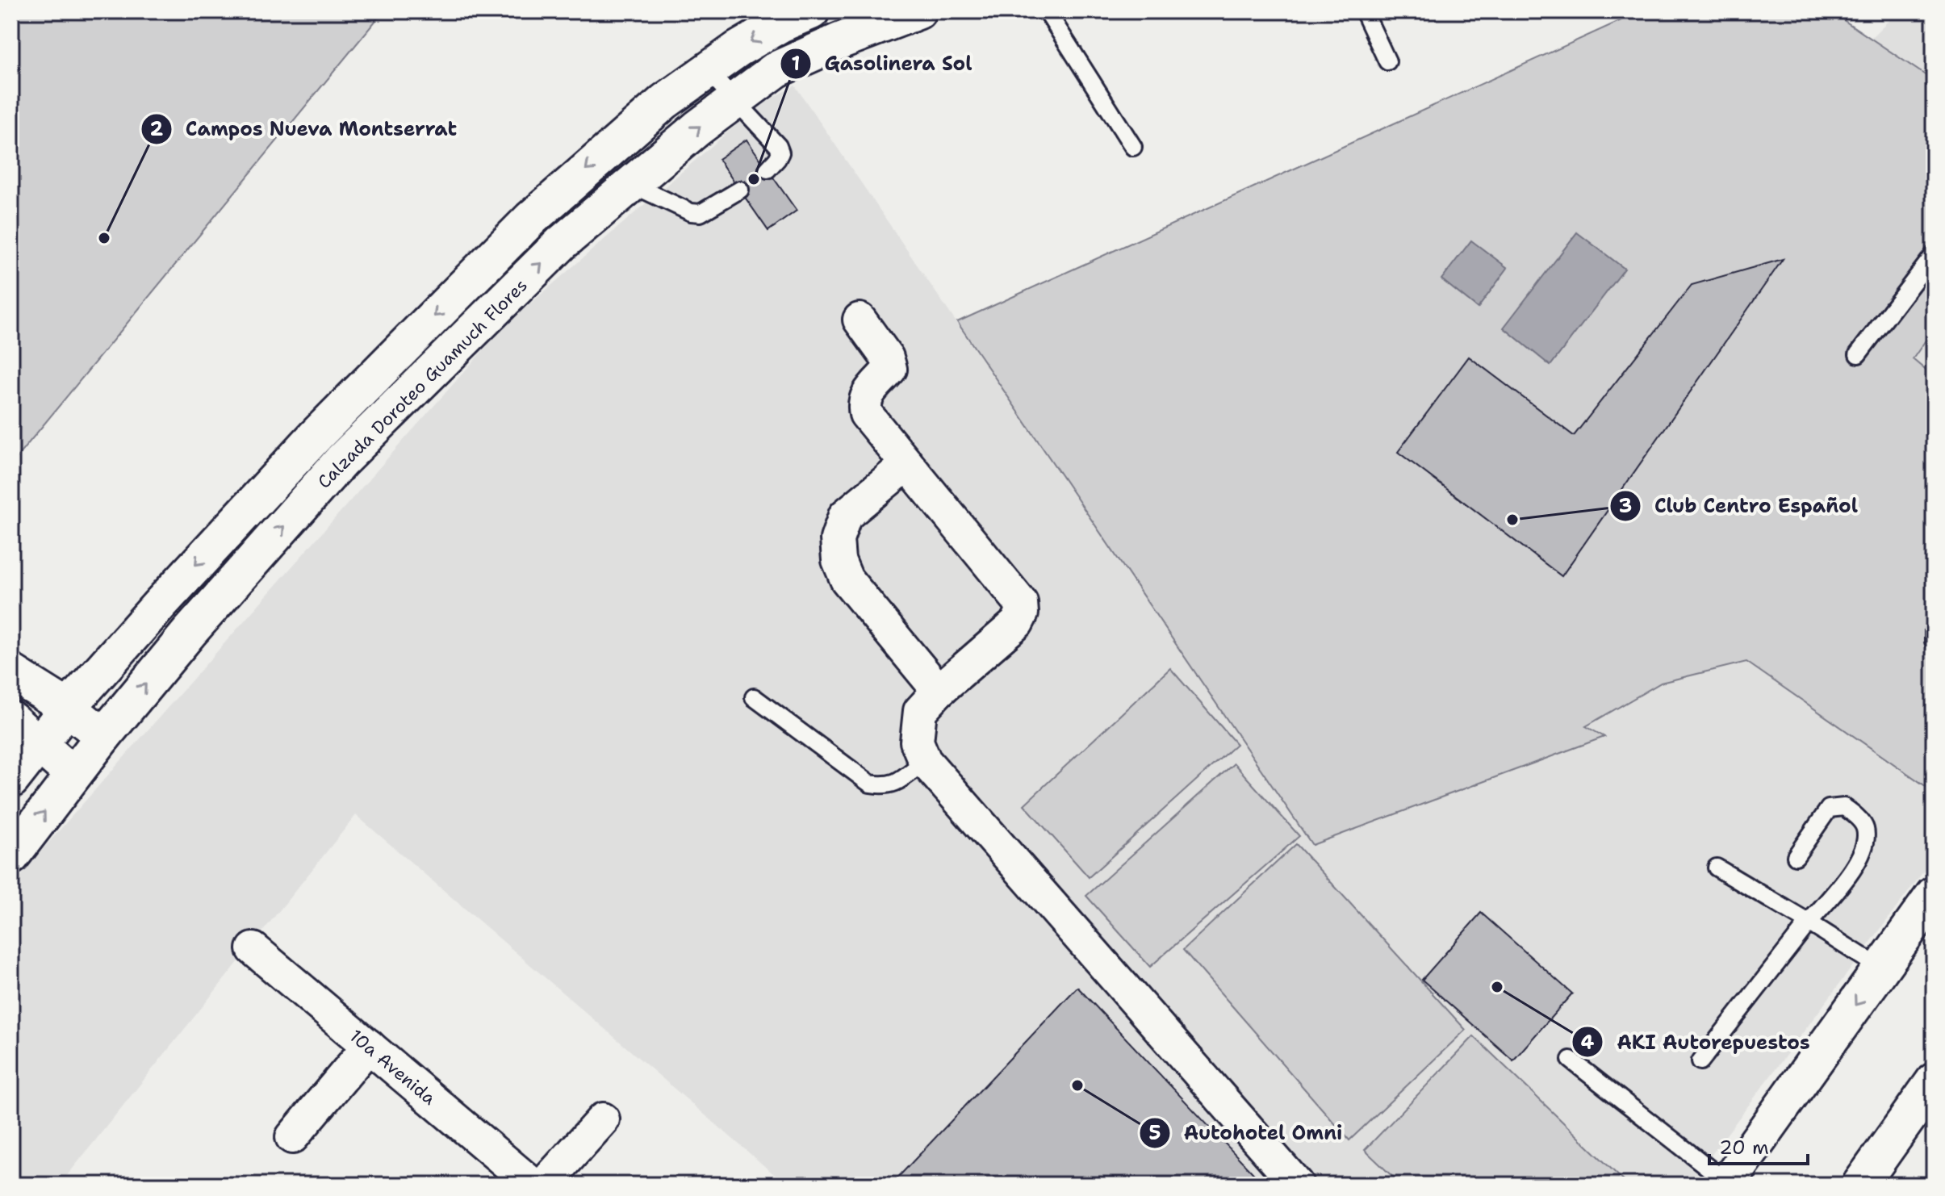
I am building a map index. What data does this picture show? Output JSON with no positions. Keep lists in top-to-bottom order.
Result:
{
  "streets": {
    "main road": ["Calzada Doroteo Guamuch Flores"],
    "street": ["10a Avenida"]
  },
  "places": [
    "Gasolinera Sol",
    "Campos Nueva Montserrat",
    "Club Centro Español",
    "AKI Autorepuestos",
    "Autohotel Omni"
  ],
  "scale_bar": "20 m"
}
